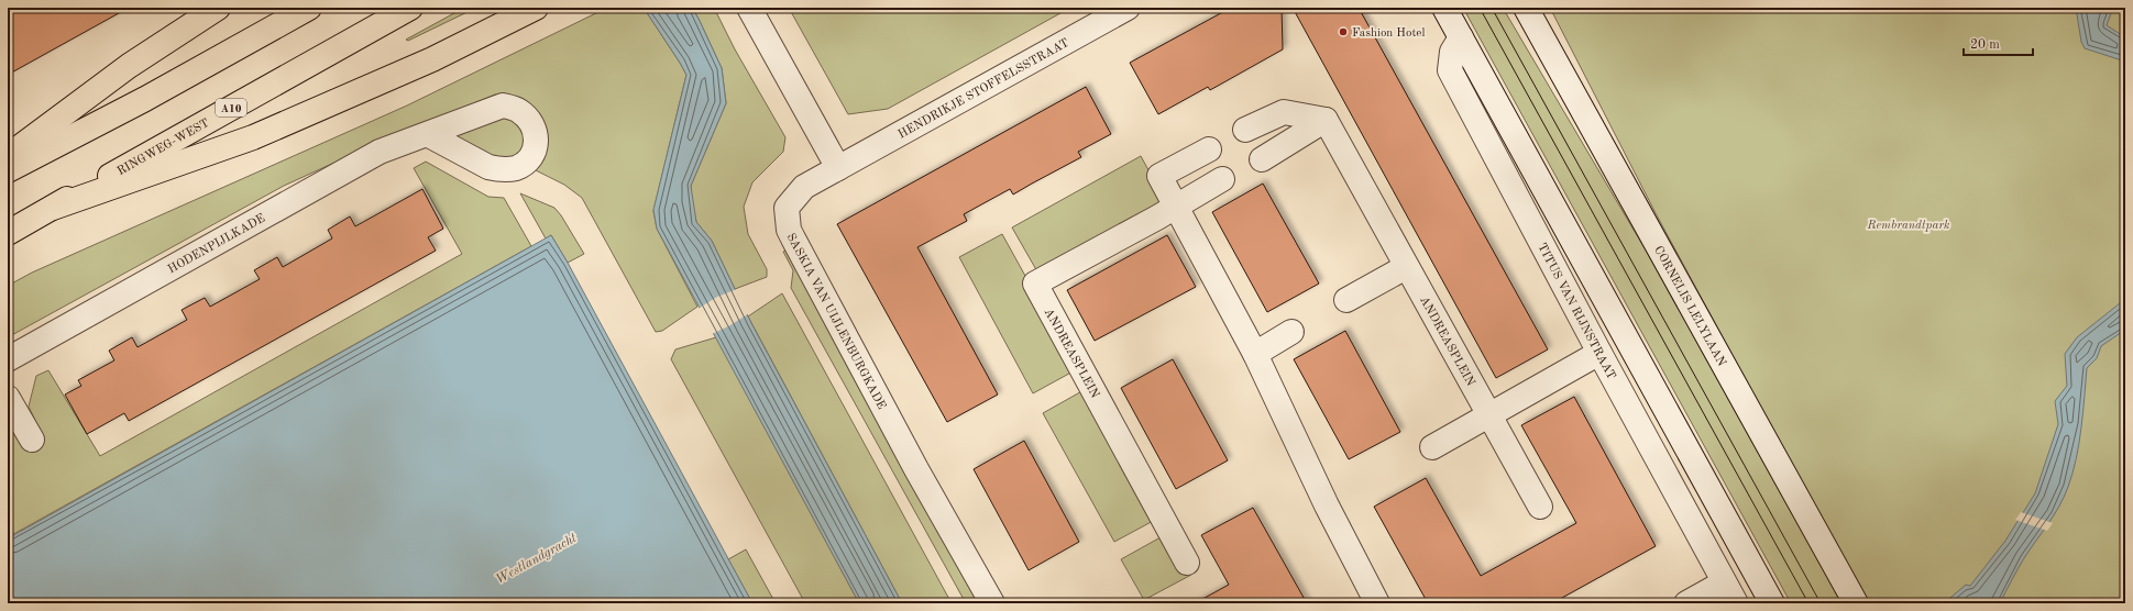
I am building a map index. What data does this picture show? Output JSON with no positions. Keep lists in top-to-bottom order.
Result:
{
  "streets": {
    "highway": ["A10", "RINGWEG-WEST"],
    "street": [
      "HENDRIKJE STOFFELSSTRAAT",
      "HODENPIJLKADE",
      "CORNELIS LELYLAAN",
      "TITUS VAN RIJNSTRAAT",
      "SASKIA VAN UIJLENBURGKADE",
      "ANDREASPLEIN"
    ]
  },
  "crossings": [
    ["HENDRIKJE STOFFELSSTRAAT", "SASKIA VAN UIJLENBURGKADE"],
    ["A10", "RINGWEG-WEST"]
  ],
  "water": ["Westlandgracht"],
  "parks": ["Rembrandtpark"],
  "places": ["Fashion Hotel"],
  "scale_bar": "20 m"
}
